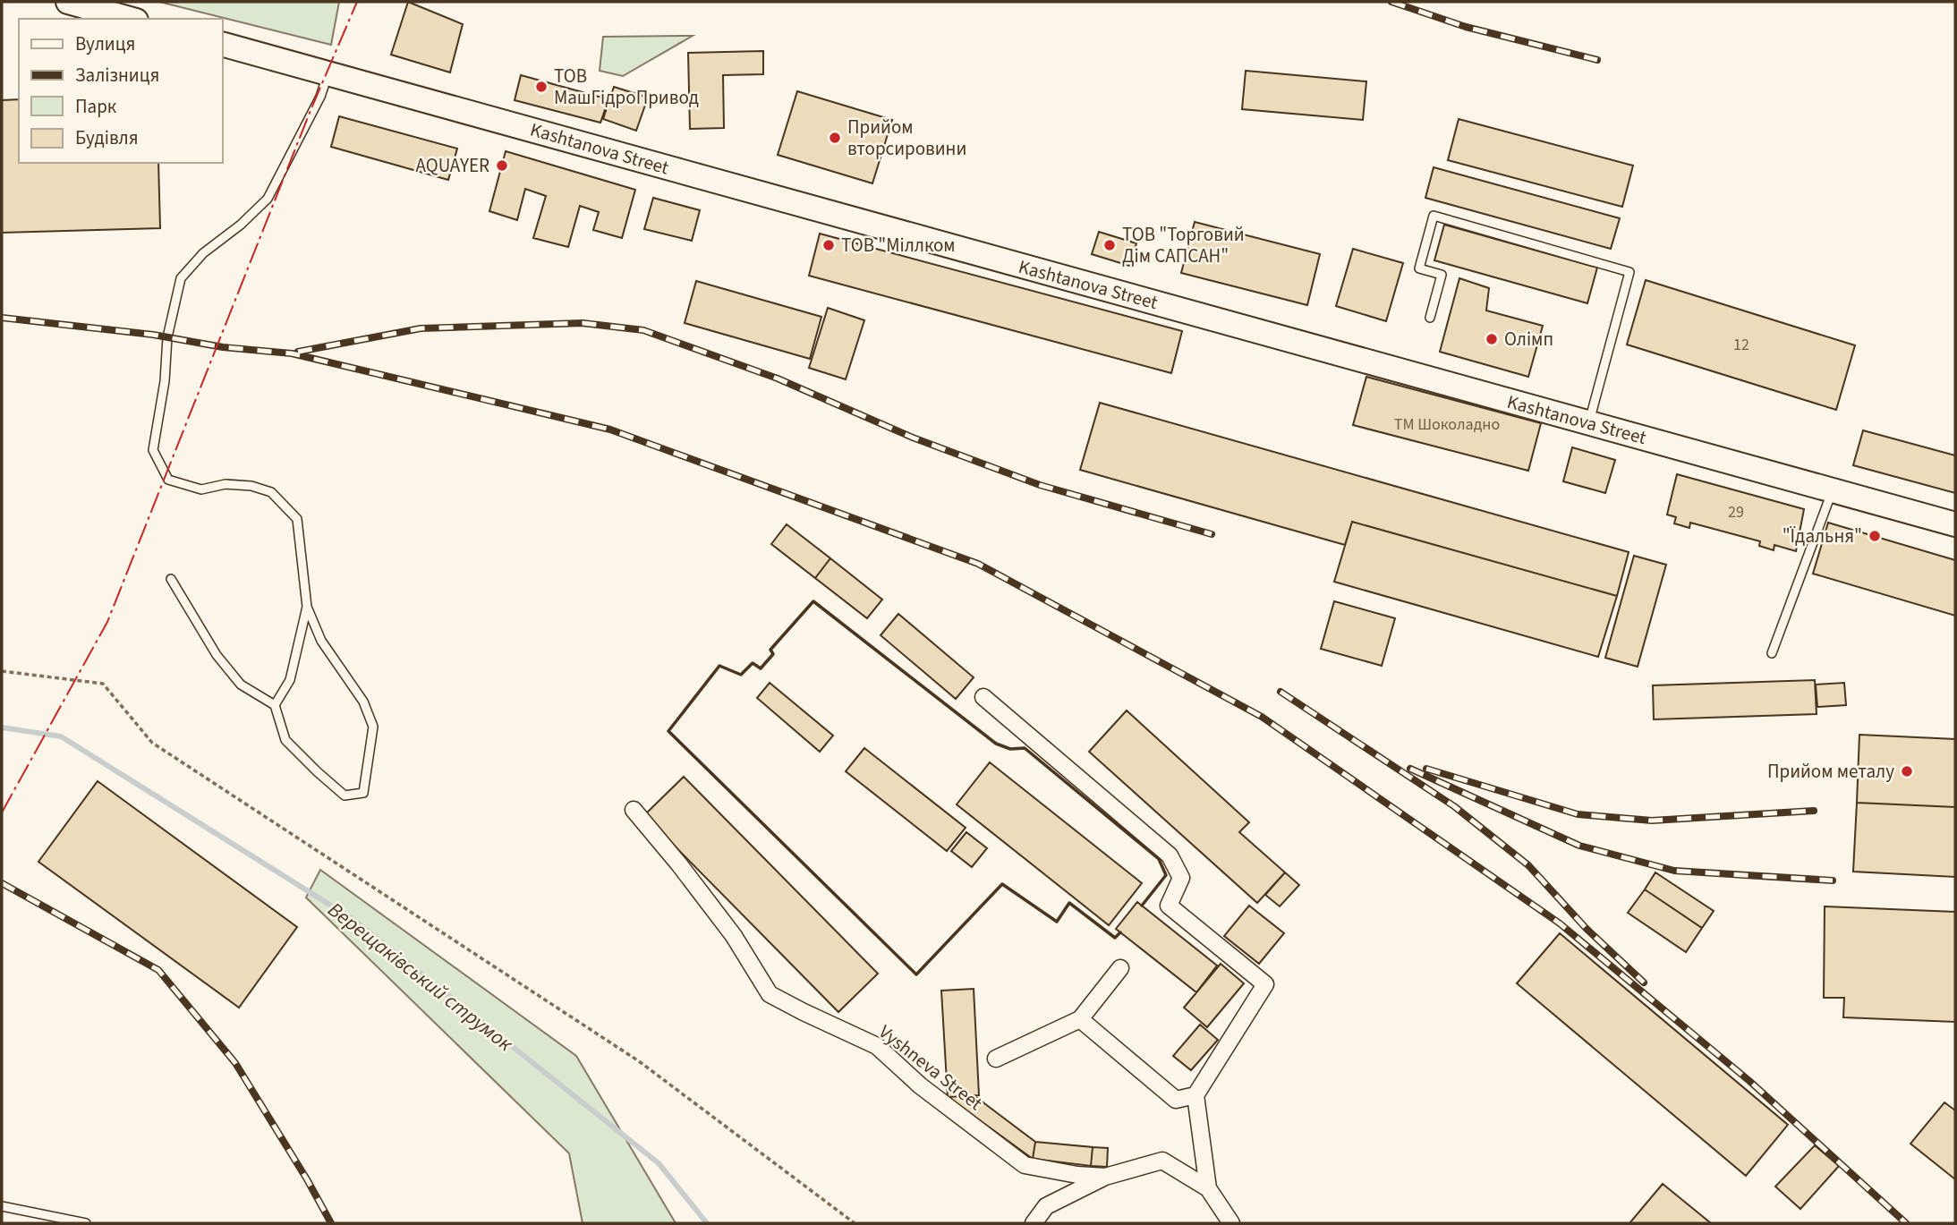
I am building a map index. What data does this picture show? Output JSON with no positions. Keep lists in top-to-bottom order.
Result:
{
  "streets": {
    "street": ["Kashtanova Street", "Vyshneva Street"]
  },
  "water": ["Верещаківський струмок"],
  "places": [
    "ТОВ МашГідроПривод",
    "Прийом вторсировини",
    "AQUAYER",
    "ТОВ \"Міллком",
    "ТОВ \"Торговий Дім САПСАН\"",
    "Олімп",
    "\"Їдальня\"",
    "Прийом металу"
  ],
  "house_numbers": ["12", "ТМ Шоколадно", "29"],
  "legend": [
    "Вулиця",
    "Залізниця",
    "Парк",
    "Будівля"
  ]
}
